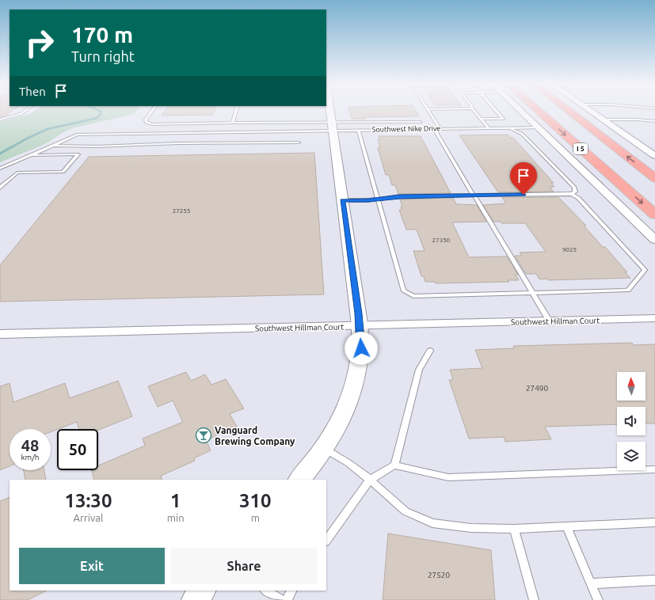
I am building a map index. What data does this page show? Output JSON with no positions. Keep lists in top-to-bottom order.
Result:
{
  "streets": {
    "highway": ["I 5"],
    "street": ["Southwest Hillman Court"],
    "lane": ["Southwest Nike Drive"]
  },
  "places": {
    "bar": ["Vanguard Brewing Company"]
  },
  "house_numbers": [
    "27255",
    "27350",
    "9025",
    "27490",
    "27520"
  ],
  "north": "top",
  "page": {
    "turn": ["170 m", "Turn right"],
    "then": "Then",
    "speed": "48 km/h",
    "limit": "50",
    "eta": [
      "13:30",
      "Arrival",
      "1",
      "min",
      "310",
      "m"
    ],
    "buttons": ["Exit", "Share"]
  }
}
